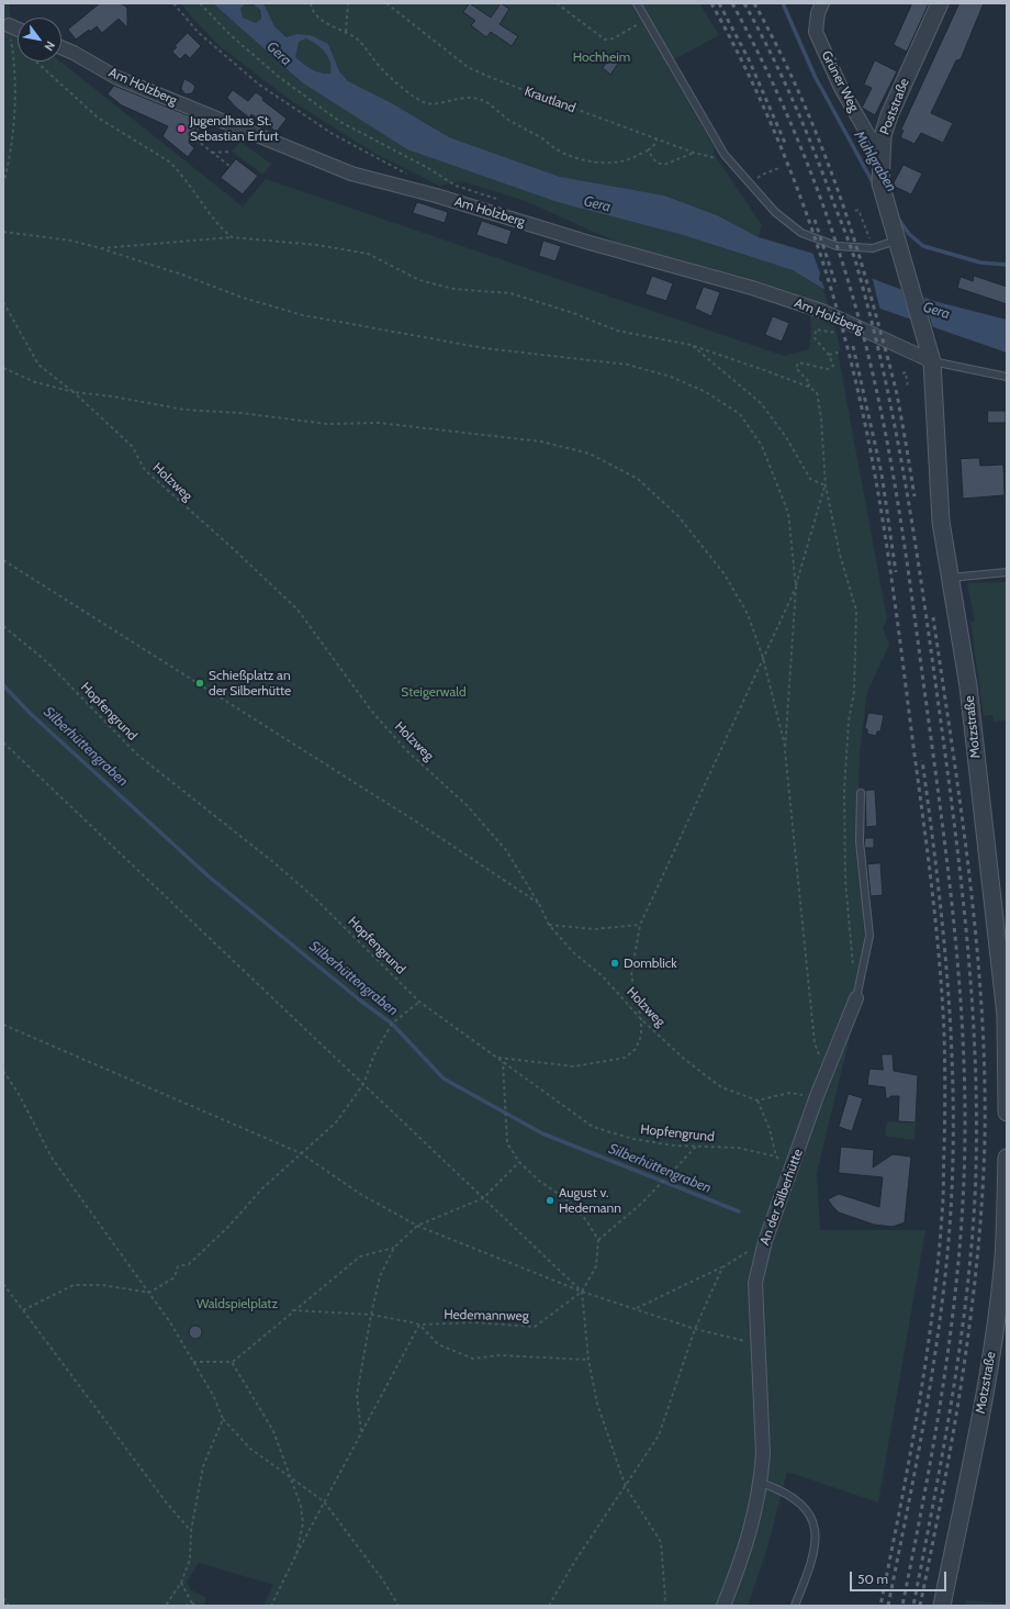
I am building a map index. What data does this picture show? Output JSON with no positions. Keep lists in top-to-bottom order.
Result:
{
  "streets": {
    "street": [
      "Grüner Weg",
      "Am Holzberg",
      "Poststraße",
      "Motzstraße",
      "An der Silberhütte"
    ],
    "path": [
      "Krautland",
      "Holzweg",
      "Hopfengrund",
      "Hedemannweg"
    ]
  },
  "crossings": [
    ["Grüner Weg", "Poststraße"],
    ["Am Holzberg", "Motzstraße"],
    ["Poststraße", "Motzstraße"]
  ],
  "water": ["Gera", "Mühlgraben", "Silberhüttengraben"],
  "parks": ["Hochheim", "Steigerwald", "Waldspielplatz"],
  "places": [
    "Jugendhaus St. Sebastian Erfurt",
    "Schießplatz an der Silberhütte",
    "Domblick",
    "August v. Hedemann"
  ],
  "scale_bar": "50 m",
  "north": "bottom right"
}
